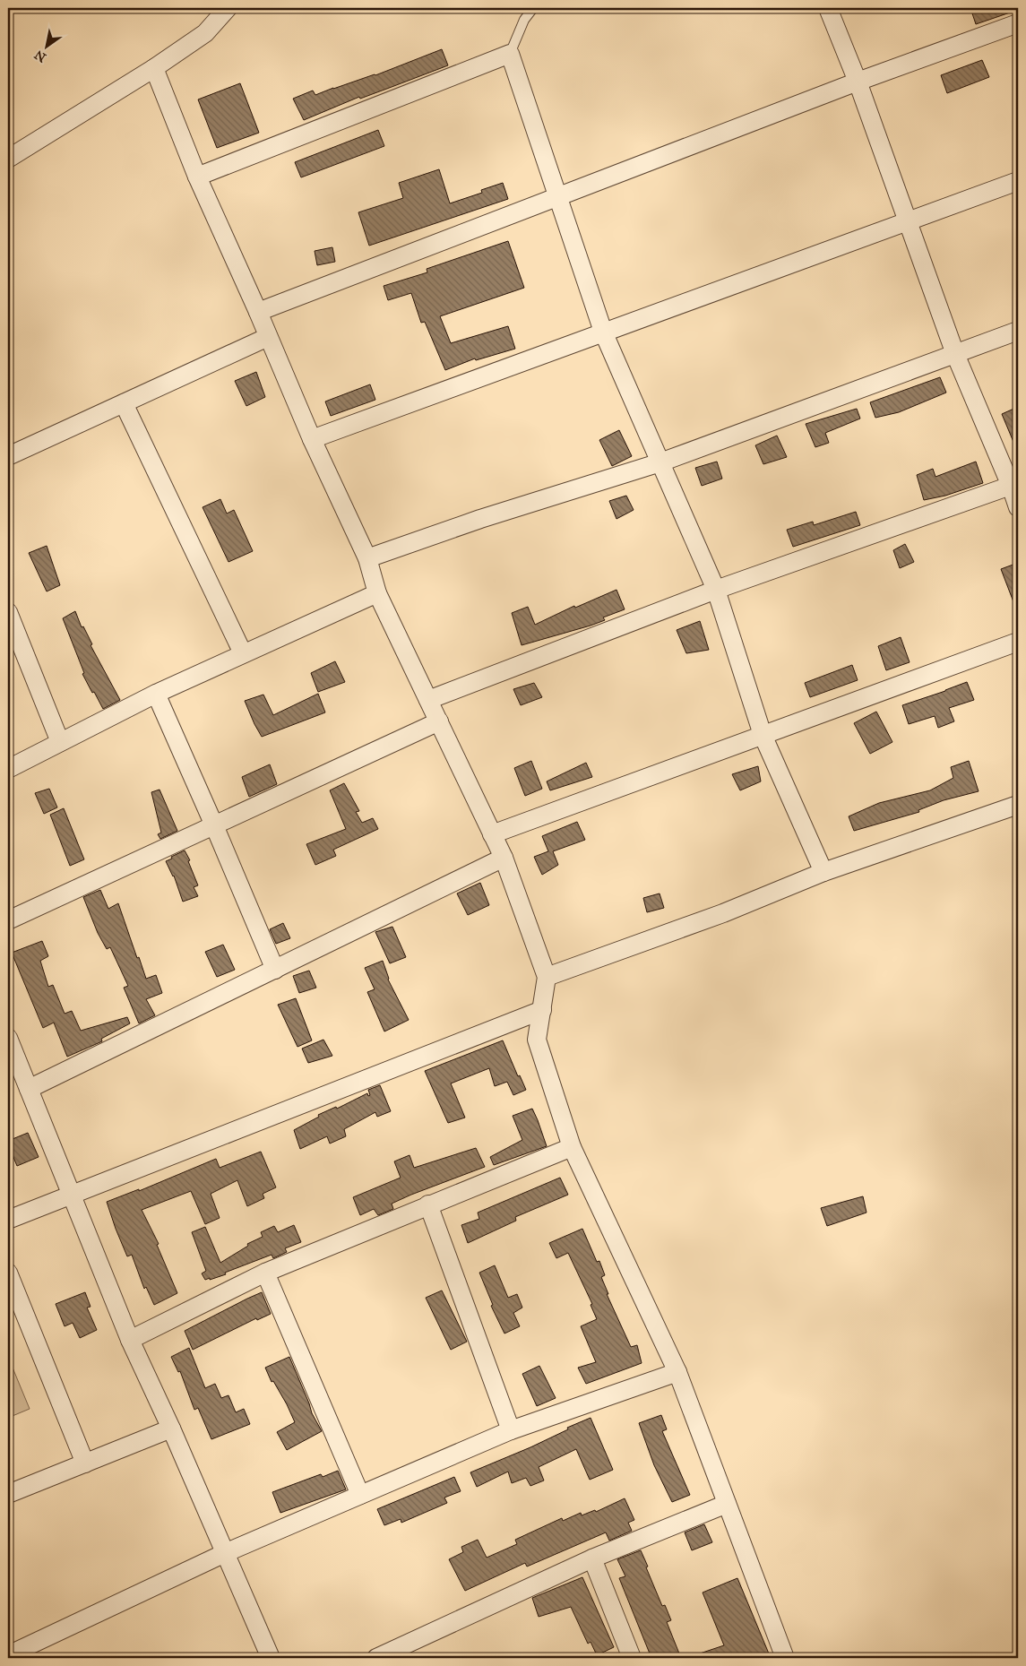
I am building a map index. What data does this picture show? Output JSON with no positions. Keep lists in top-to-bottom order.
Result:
{
  "north": "bottom left"
}
